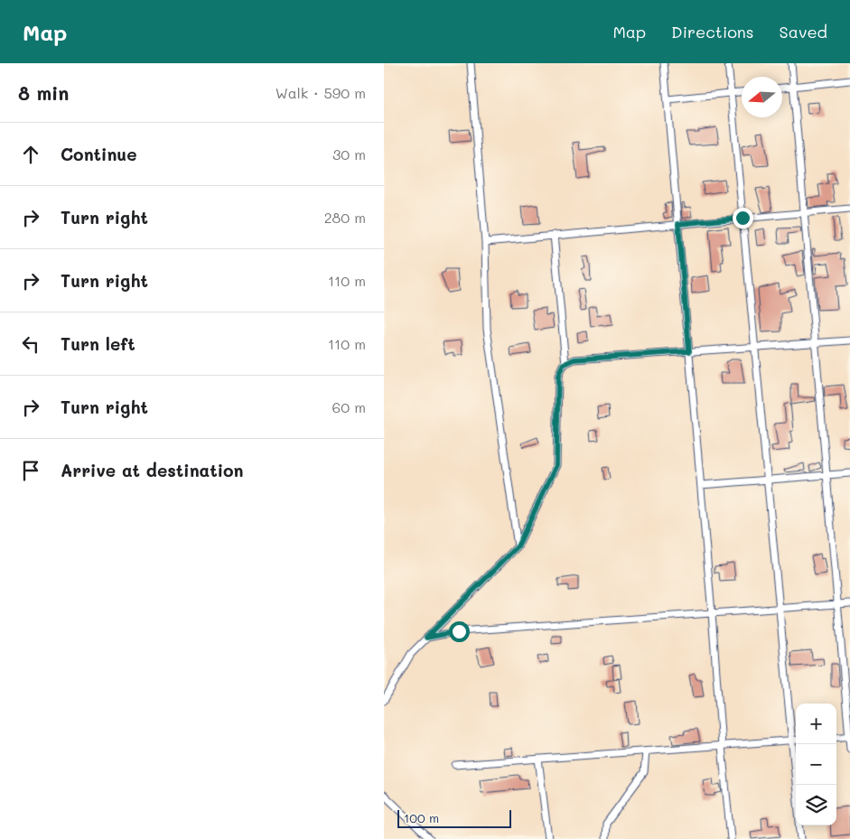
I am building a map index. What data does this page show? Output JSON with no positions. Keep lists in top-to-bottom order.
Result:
{
  "scale_bar": "100 m",
  "north": "left",
  "page": {
    "header": "Map",
    "nav": ["Map", "Directions", "Saved"],
    "heading": ["8 min", "Walk · 590 m"],
    "list": [
      ["Continue", "30 m"],
      ["Turn right", "280 m"],
      ["Turn right", "110 m"],
      ["Turn left", "110 m"],
      ["Turn right", "60 m"],
      "Arrive at destination"
    ],
    "map_buttons": ["+", "−"],
    "scale": "100 m"
  }
}
